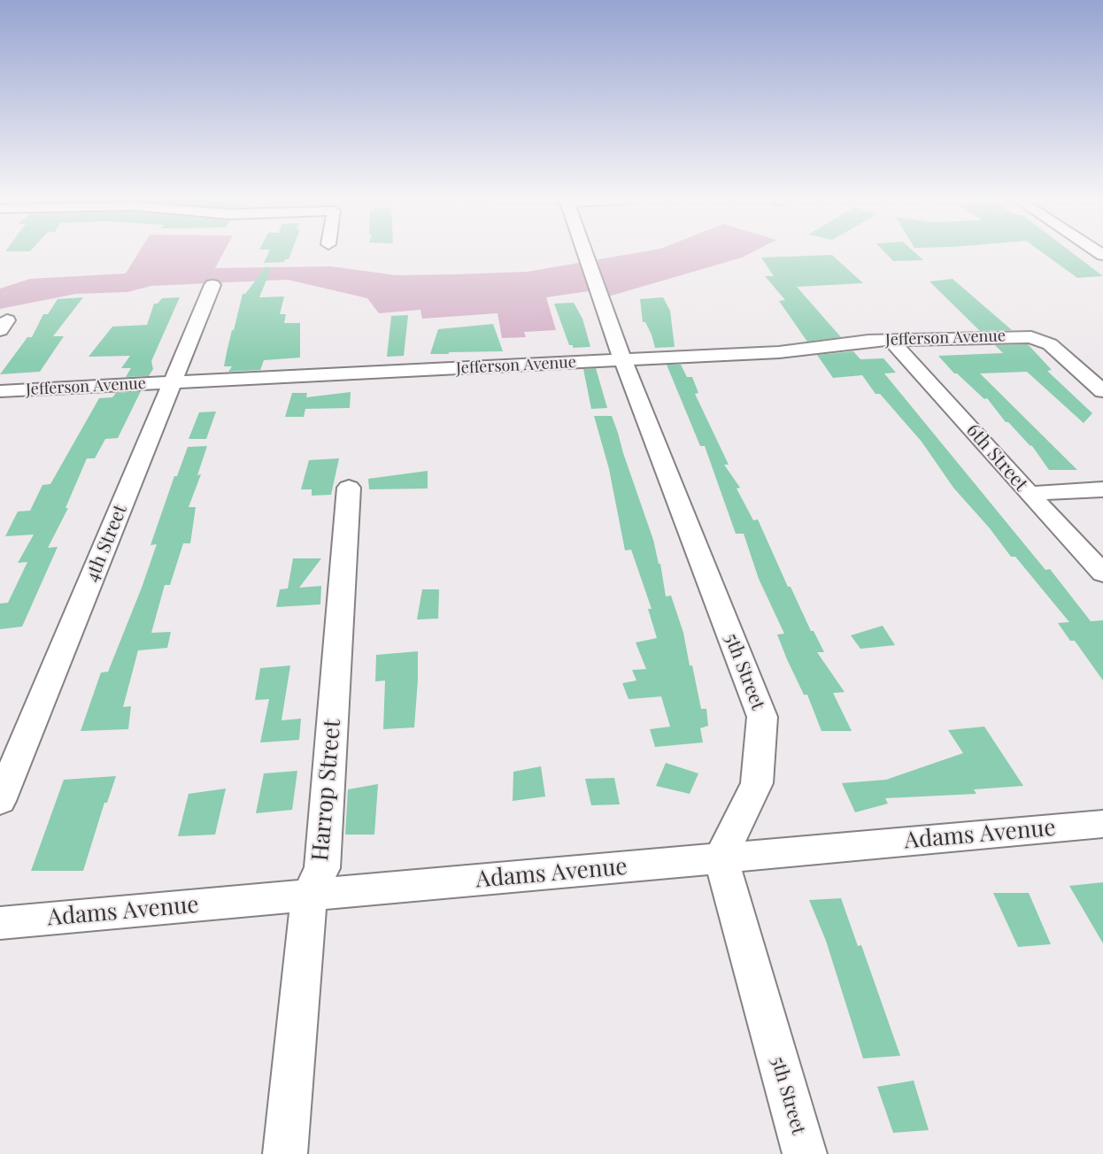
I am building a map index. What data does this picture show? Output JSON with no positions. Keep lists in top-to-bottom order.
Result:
{
  "streets": {
    "street": [
      "Jefferson Avenue",
      "6th Street",
      "4th Street",
      "5th Street",
      "Harrop Street",
      "Adams Avenue"
    ]
  },
  "crossings": [
    ["Jefferson Avenue", "6th Street"],
    ["Jefferson Avenue", "4th Street"],
    ["Jefferson Avenue", "5th Street"],
    ["5th Street", "Adams Avenue"],
    ["Harrop Street", "Adams Avenue"]
  ]
}
